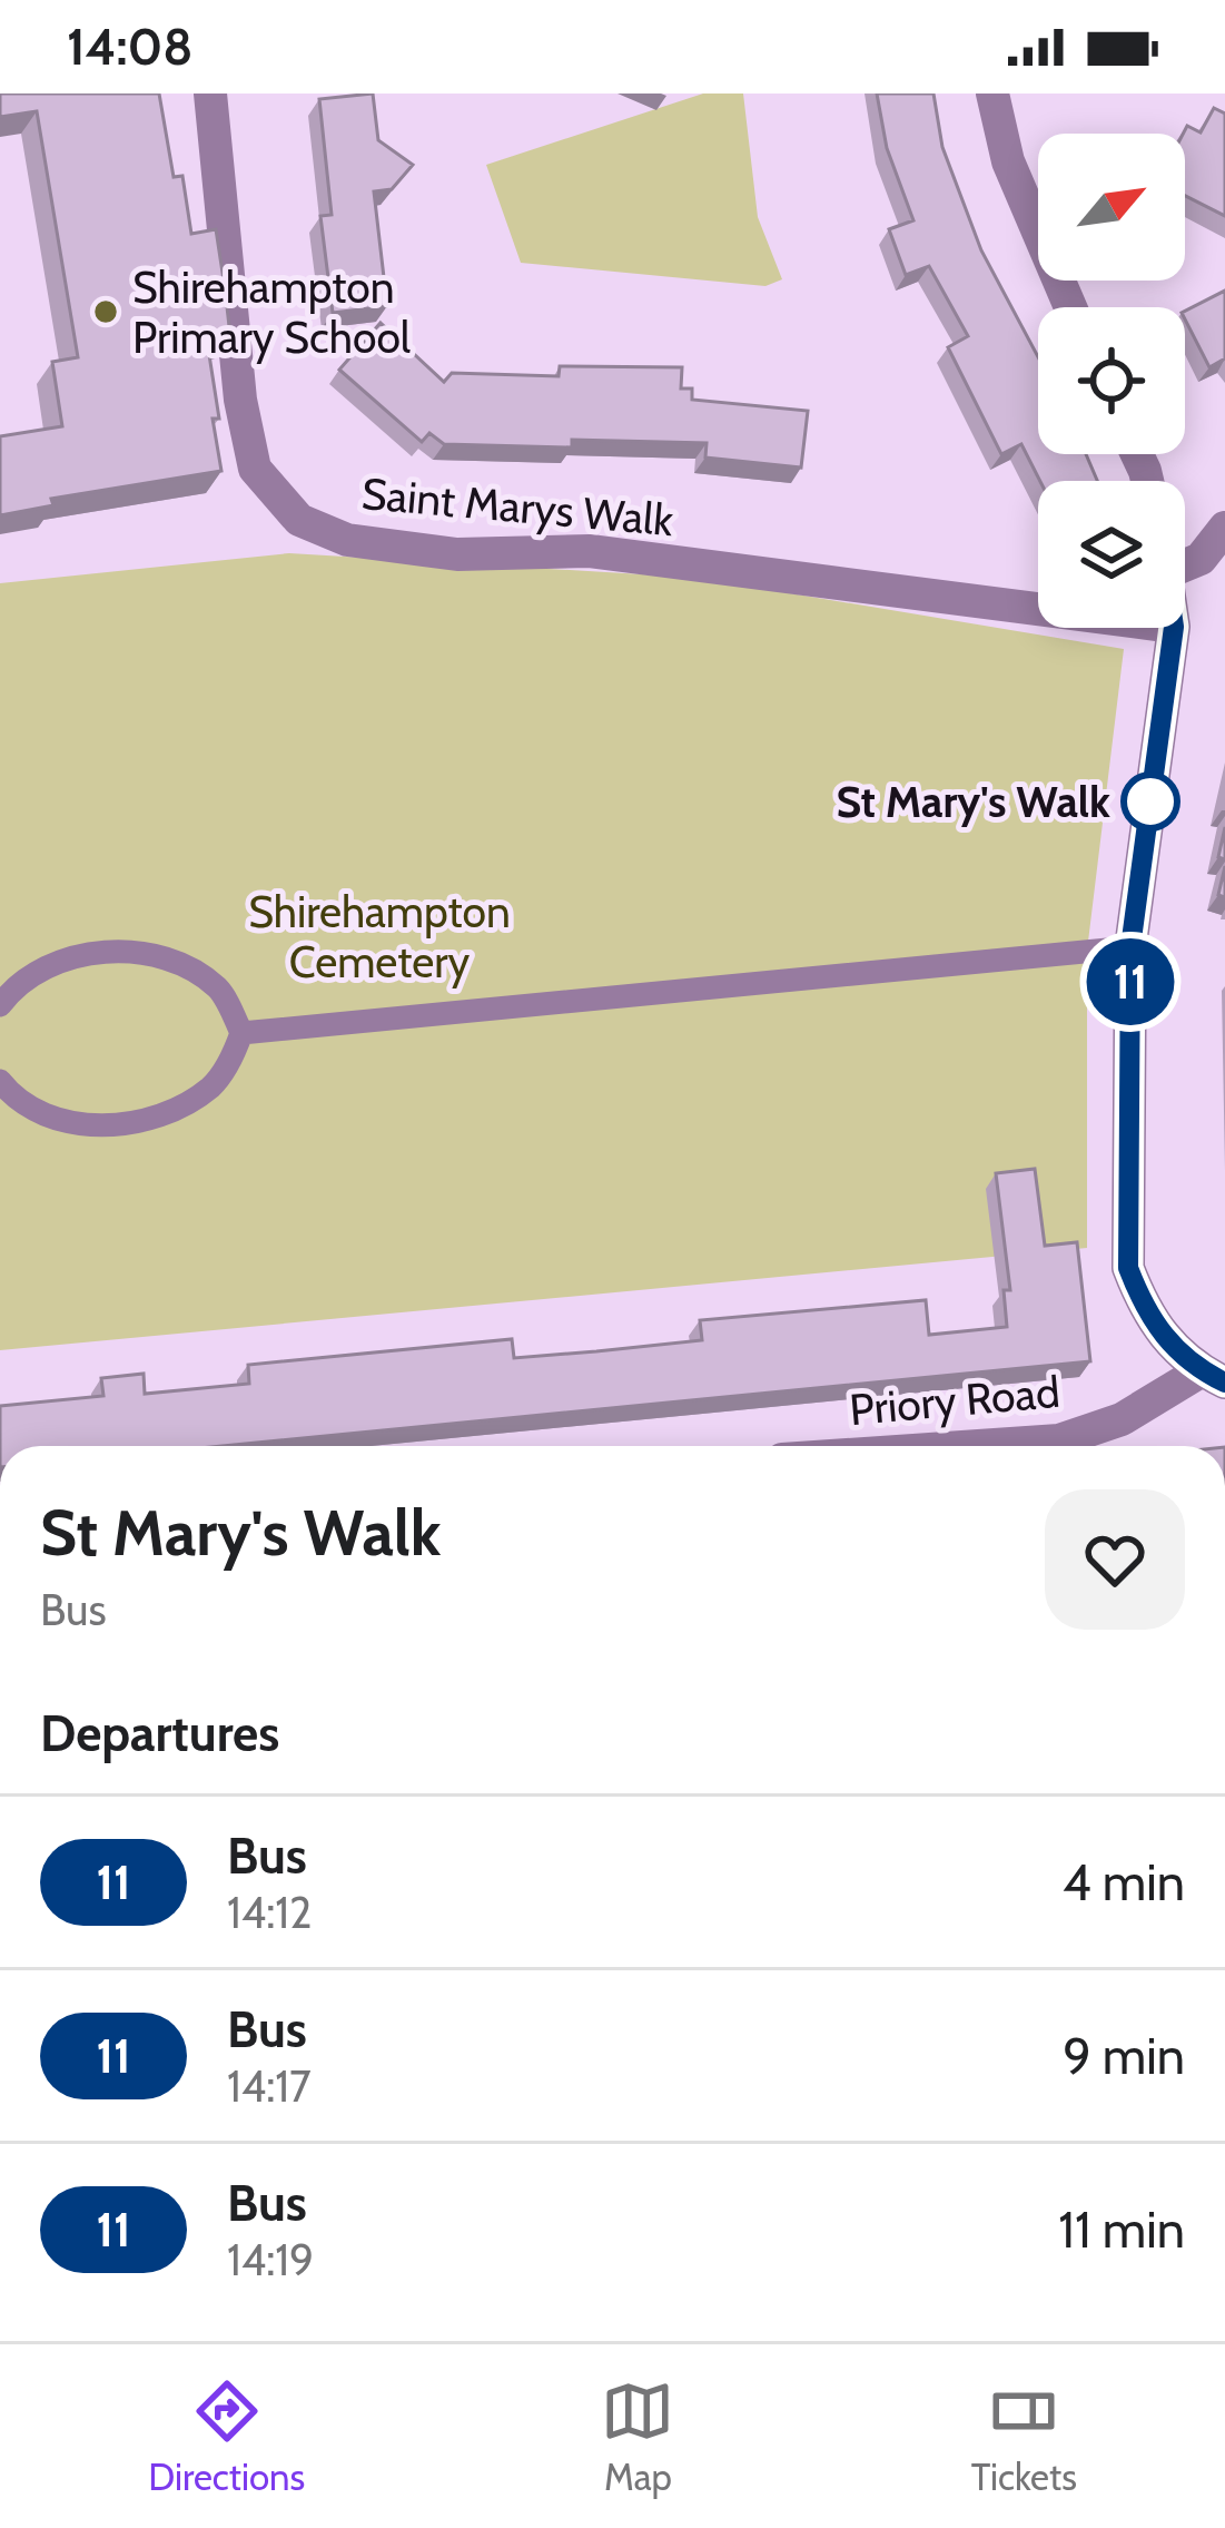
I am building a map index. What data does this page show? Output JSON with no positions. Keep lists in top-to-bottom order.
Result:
{
  "streets": {
    "street": ["Saint Marys Walk", "Priory Road"]
  },
  "parks": ["Shirehampton Cemetery"],
  "places": ["Shirehampton Primary School", "St Mary's Walk"],
  "lines": ["bus line 11"],
  "north": "top right",
  "page": {
    "status": "14:08",
    "on_map": "11",
    "heading": [
      ["St Mary's Walk", "Bus"],
      "Departures"
    ],
    "list": [
      {
        "mark": "11",
        "name": "Bus",
        "note": "14:12",
        "value": "4 min"
      },
      {
        "mark": "11",
        "name": "Bus",
        "note": "14:17",
        "value": "9 min"
      },
      {
        "mark": "11",
        "name": "Bus",
        "note": "14:19",
        "value": "11 min"
      }
    ],
    "tabs": ["Directions", "Map", "Tickets"]
  }
}
